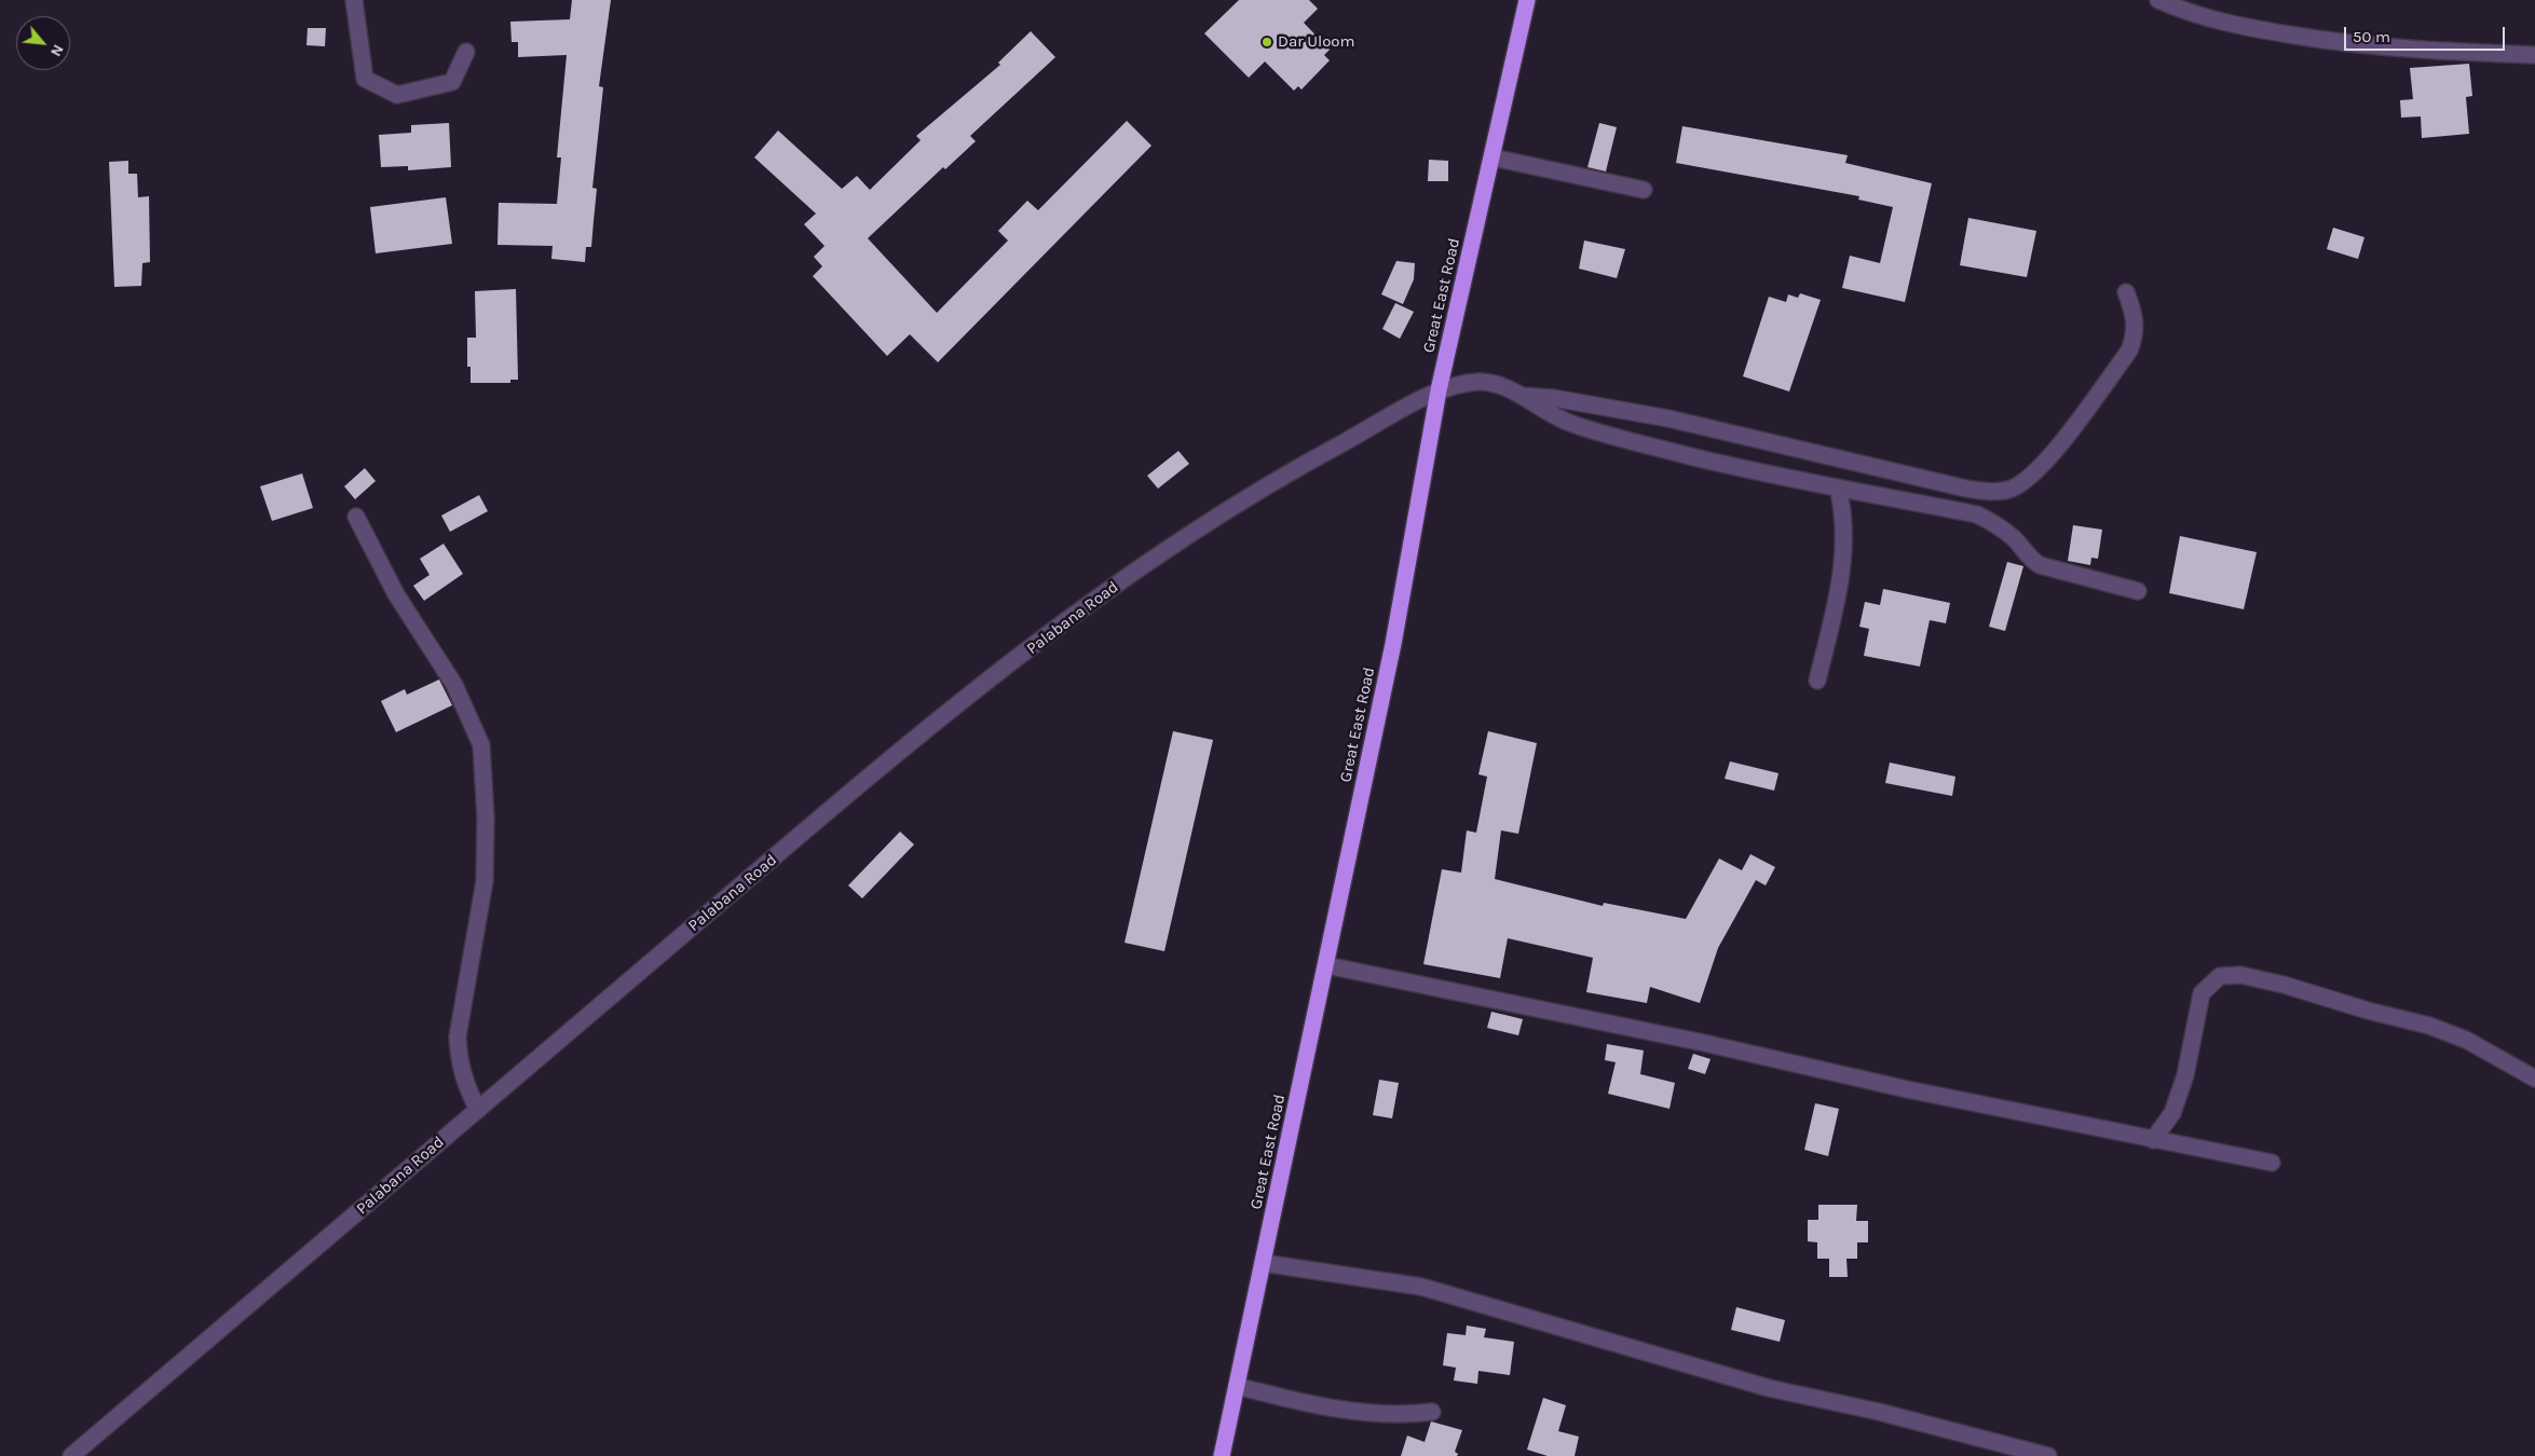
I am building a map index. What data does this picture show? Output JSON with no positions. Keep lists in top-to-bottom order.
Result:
{
  "streets": {
    "highway": ["Great East Road"],
    "street": ["Palabana Road"]
  },
  "crossings": [
    ["Great East Road", "Palabana Road"]
  ],
  "places": ["Dar Uloom"],
  "scale_bar": "50 m",
  "north": "bottom right"
}
